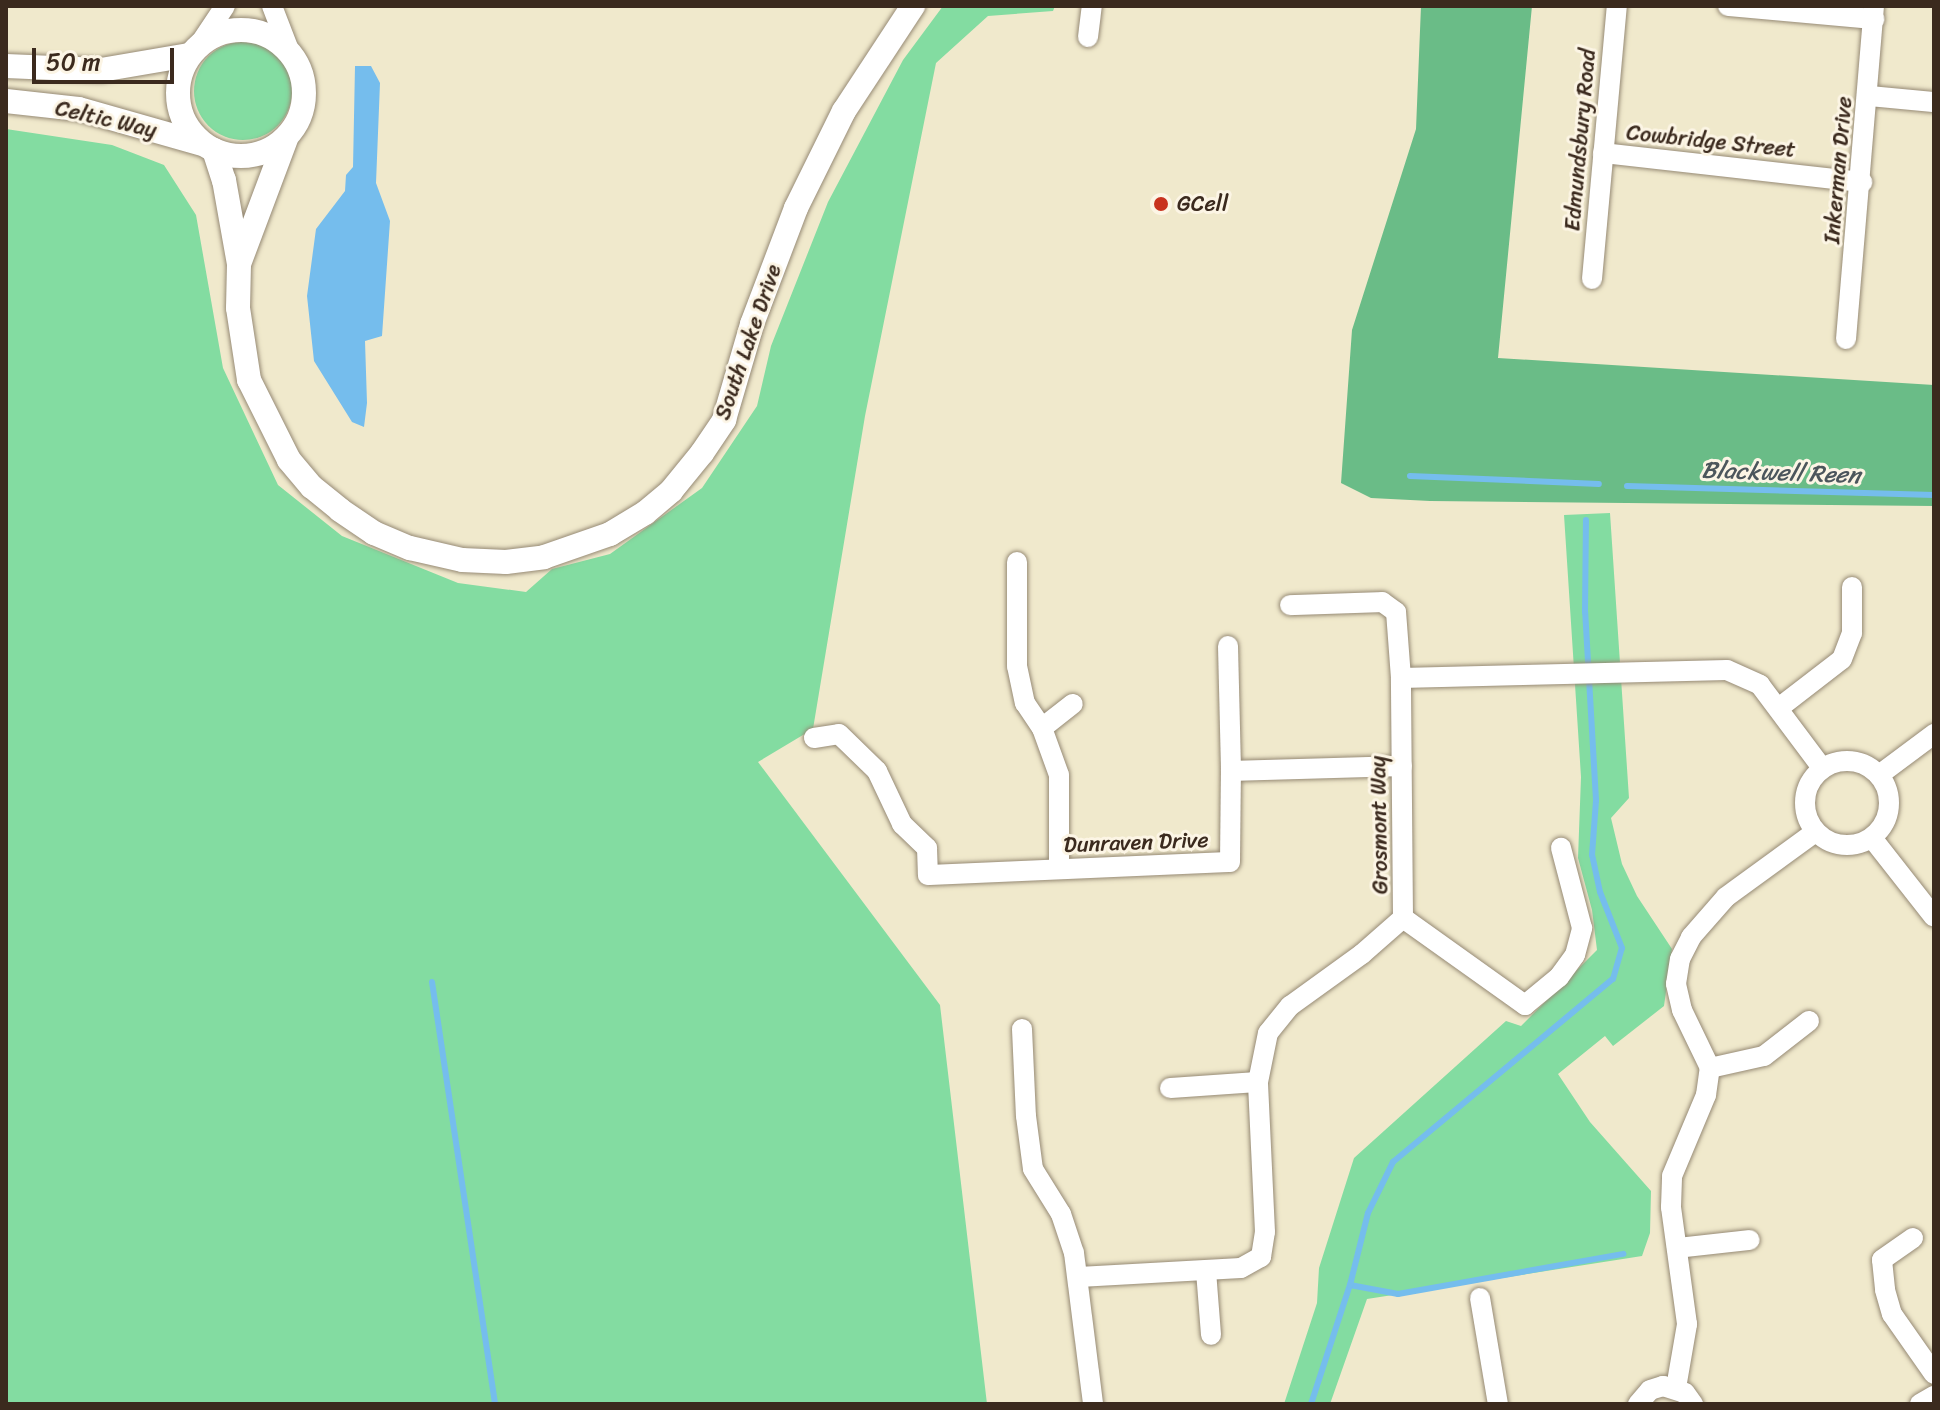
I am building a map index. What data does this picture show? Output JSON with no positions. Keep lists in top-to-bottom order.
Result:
{
  "streets": {
    "street": [
      "Celtic Way",
      "Edmundsbury Road",
      "Cowbridge Street",
      "Inkerman Drive",
      "South Lake Drive",
      "Grosmont Way",
      "Dunraven Drive"
    ]
  },
  "crossings": [
    ["Celtic Way", "South Lake Drive"],
    ["Edmundsbury Road", "Cowbridge Street"],
    ["Cowbridge Street", "Inkerman Drive"]
  ],
  "water": ["Blackwell Reen"],
  "places": ["GCell"],
  "scale_bar": "50 m"
}
